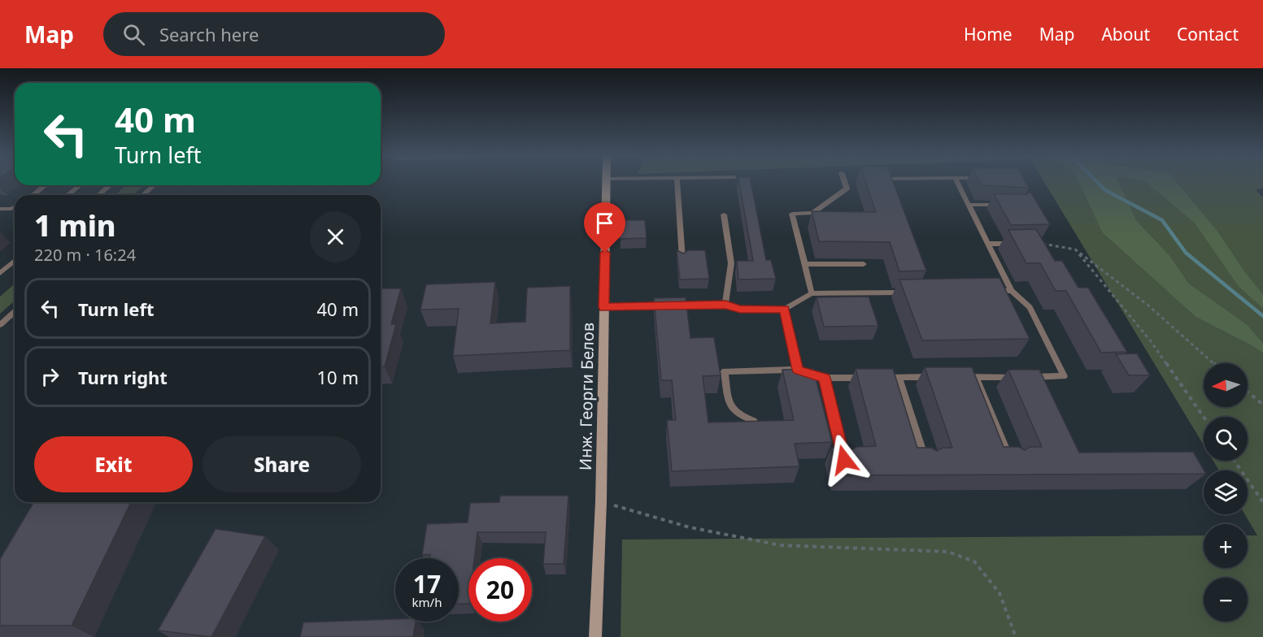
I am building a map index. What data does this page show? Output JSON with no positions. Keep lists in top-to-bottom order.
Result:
{
  "streets": {
    "street": ["Инж. Георги Белов"]
  },
  "north": "left",
  "page": {
    "header": "Map",
    "search": "Search here",
    "nav": [
      "Home",
      "Map",
      "About",
      "Contact"
    ],
    "turn": ["40 m", "Turn left"],
    "heading": ["1 min", "220 m · 16:24"],
    "list": [
      {
        "name": "Turn left",
        "value": "40 m"
      },
      {
        "name": "Turn right",
        "value": "10 m"
      }
    ],
    "map_buttons": ["+", "−"],
    "buttons": ["Exit", "Share"],
    "speed": "17 km/h",
    "limit": "20"
  }
}
